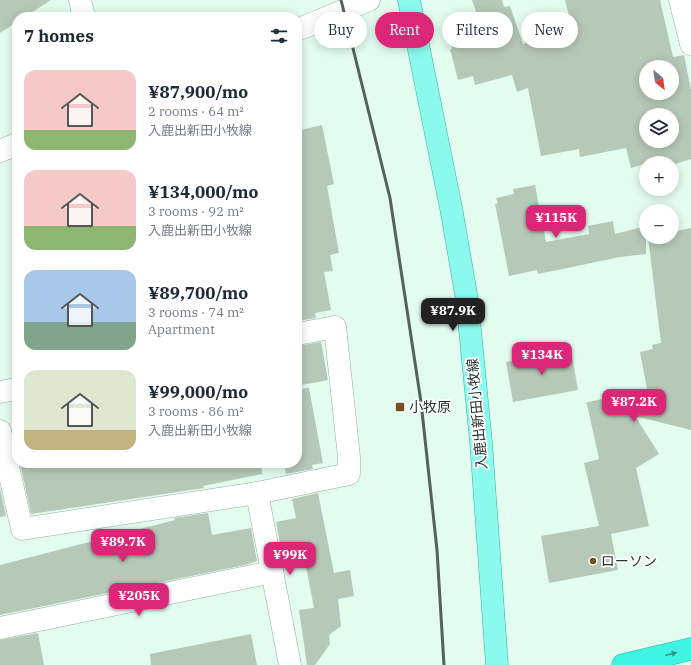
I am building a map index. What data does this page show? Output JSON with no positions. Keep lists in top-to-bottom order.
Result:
{
  "streets": {
    "main road": ["入鹿出新田小牧線"]
  },
  "places": {
    "transit": ["小牧原"],
    "other": ["ローソン"]
  },
  "north": "bottom right",
  "page": {
    "chip": [
      "Buy",
      "Rent",
      "Filters",
      "New"
    ],
    "heading": "7 homes",
    "map_buttons": ["+", "−"],
    "list": [
      {
        "name": "¥87,900/mo",
        "note": "2 rooms · 64 m² · 入鹿出新田小牧線"
      },
      {
        "name": "¥134,000/mo",
        "note": "3 rooms · 92 m² · 入鹿出新田小牧線"
      },
      {
        "name": "¥89,700/mo",
        "note": "3 rooms · 74 m² · Apartment"
      },
      {
        "name": "¥99,000/mo",
        "note": "3 rooms · 86 m² · 入鹿出新田小牧線"
      }
    ],
    "price": [
      "¥115K",
      "¥87.9K",
      "¥134K",
      "¥87.2K",
      "¥89.7K",
      "¥99K",
      "¥205K"
    ]
  }
}
